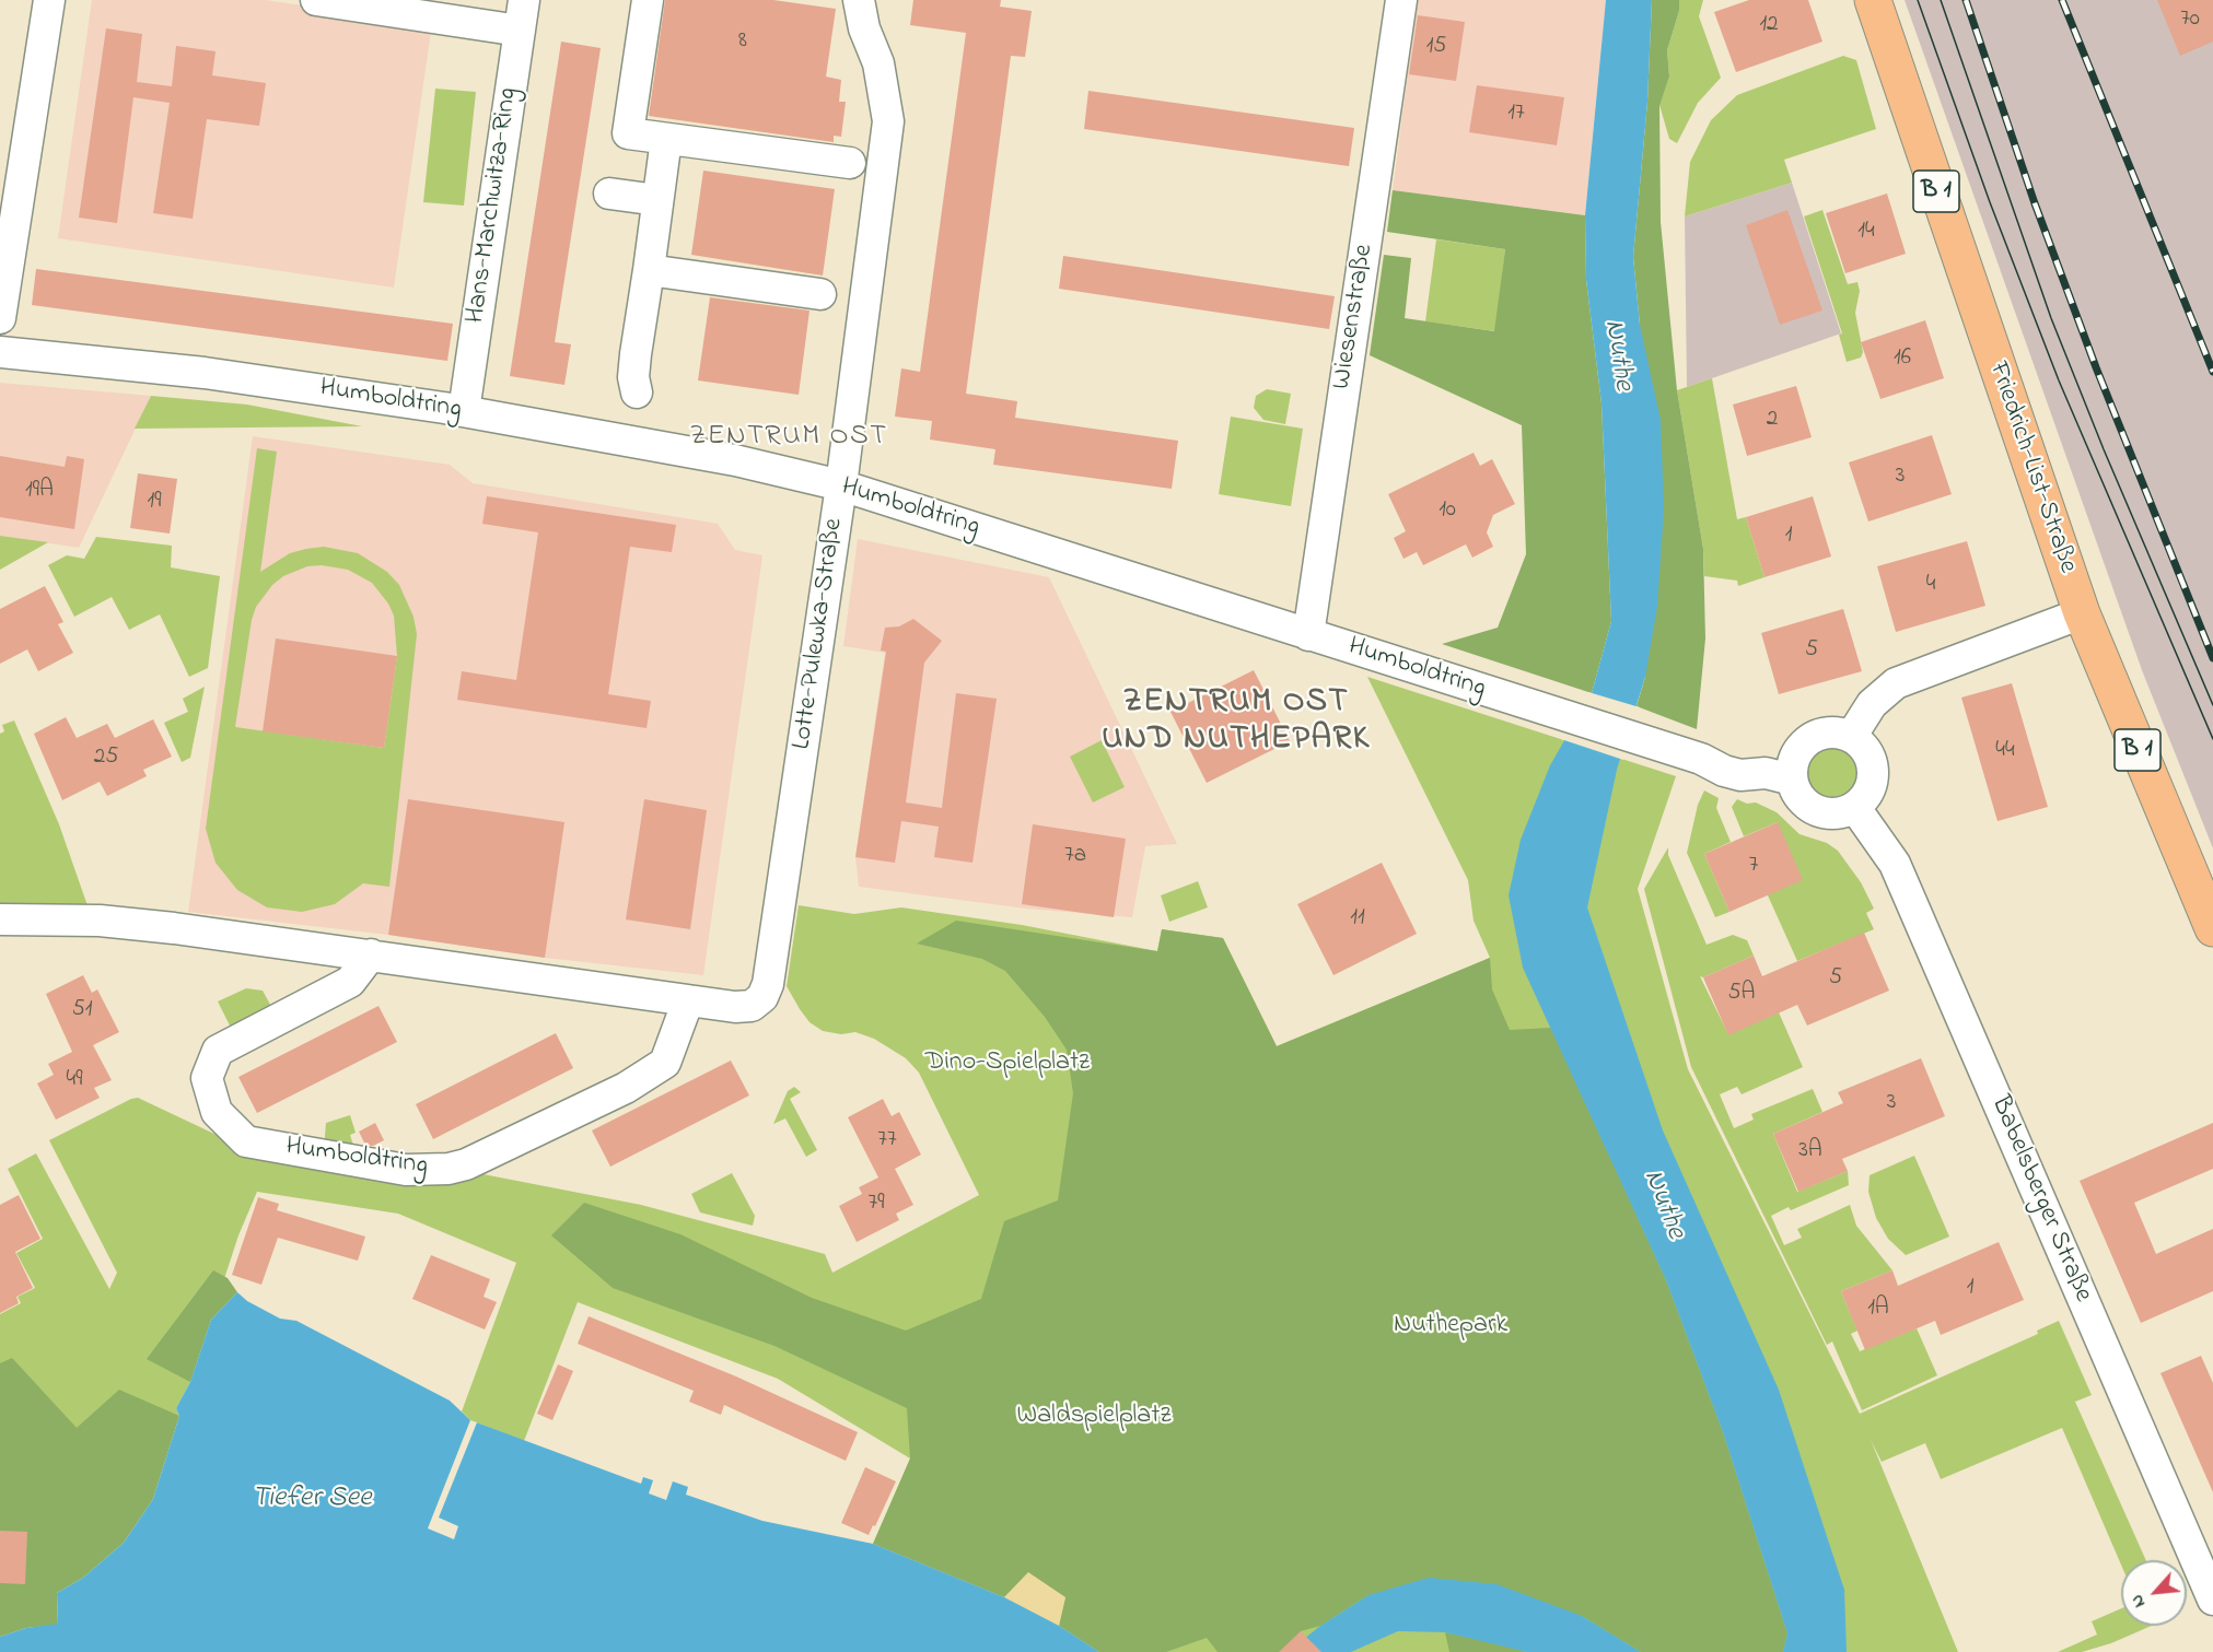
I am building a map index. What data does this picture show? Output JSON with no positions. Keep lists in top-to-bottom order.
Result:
{
  "streets": {
    "main road": ["B 1", "Friedrich-List-Straße"],
    "street": [
      "Hans-Marchwitza-Ring",
      "Wiesenstraße",
      "Humboldtring",
      "Lotte-Pulewka-Straße",
      "Babelsberger Straße"
    ]
  },
  "crossings": [
    ["Hans-Marchwitza-Ring", "Humboldtring"],
    ["Wiesenstraße", "Humboldtring"],
    ["Humboldtring", "Lotte-Pulewka-Straße"],
    ["Humboldtring", "Babelsberger Straße"]
  ],
  "districts": ["ZENTRUM OST", "ZENTRUM OST UND NUTHEPARK"],
  "water": ["Nuthe", "Tiefer See"],
  "parks": ["Dino-Spielplatz", "Nuthepark", "Waldspielplatz"],
  "house_numbers": [
    "70",
    "12",
    "8",
    "15",
    "17",
    "14",
    "16",
    "2",
    "3",
    "19A",
    "19",
    "10",
    "1",
    "4",
    "5",
    "44",
    "25",
    "7a",
    "7",
    "11",
    "5",
    "5A",
    "51",
    "49",
    "3",
    "77",
    "3A",
    "79",
    "1",
    "1A"
  ],
  "north": "bottom left"
}
